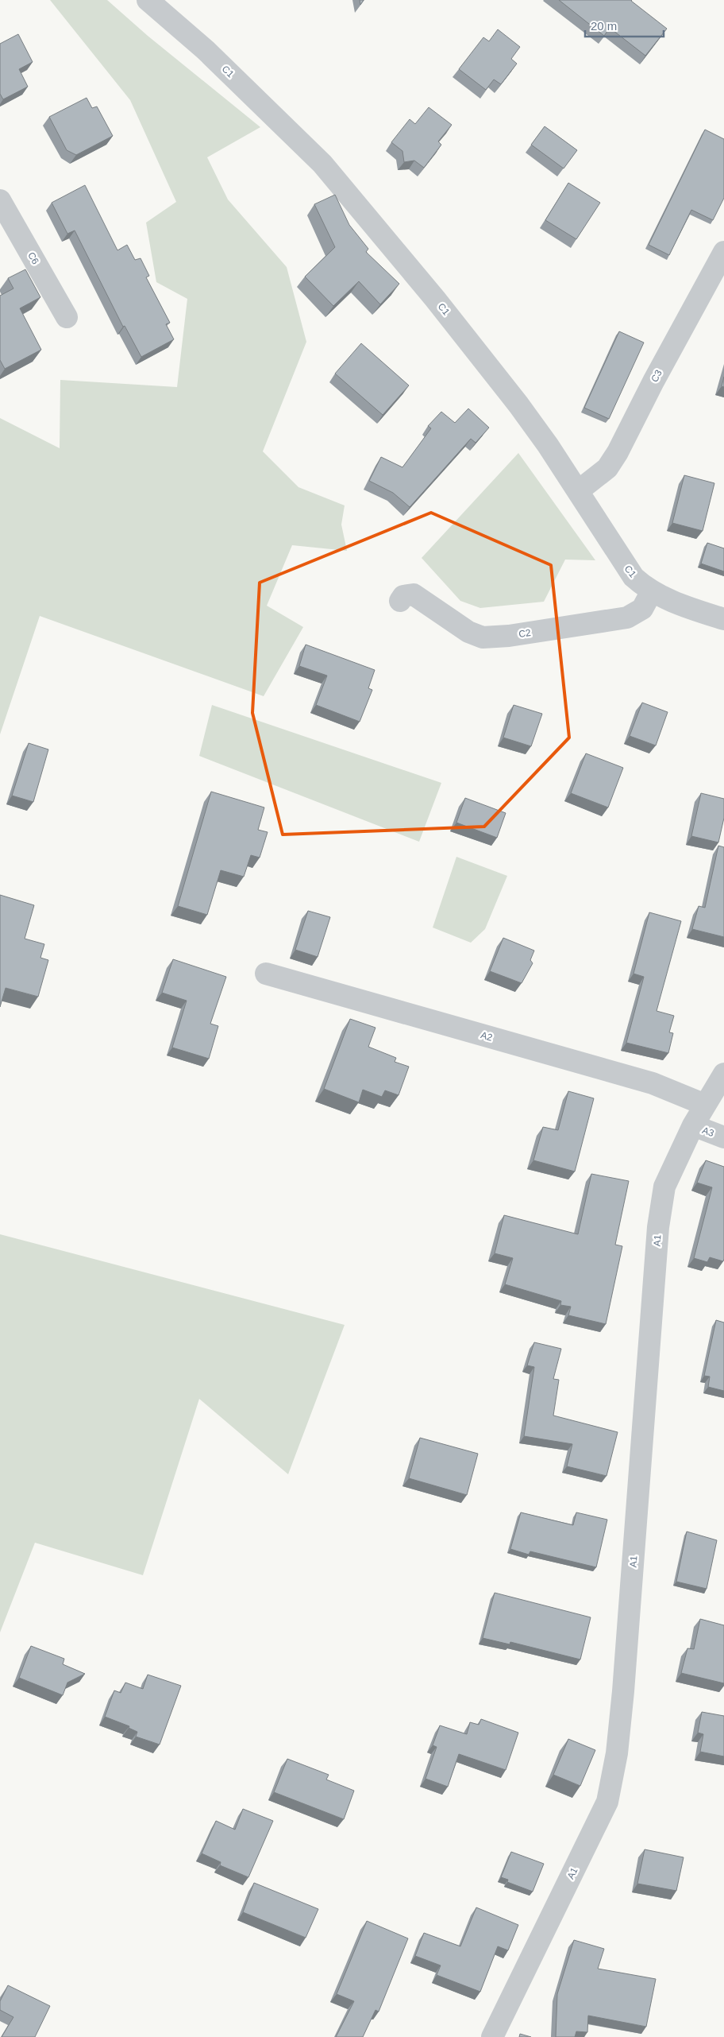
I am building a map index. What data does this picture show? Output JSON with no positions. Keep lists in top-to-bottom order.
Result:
{
  "streets": {
    "street": [
      "C1",
      "C6",
      "C3",
      "C2",
      "A2",
      "A3",
      "A1"
    ]
  },
  "crossings": [
    ["C1", "C3"],
    ["C1", "C2"],
    ["A2", "A1"],
    ["A3", "A1"]
  ],
  "scale_bar": "20 m"
}
